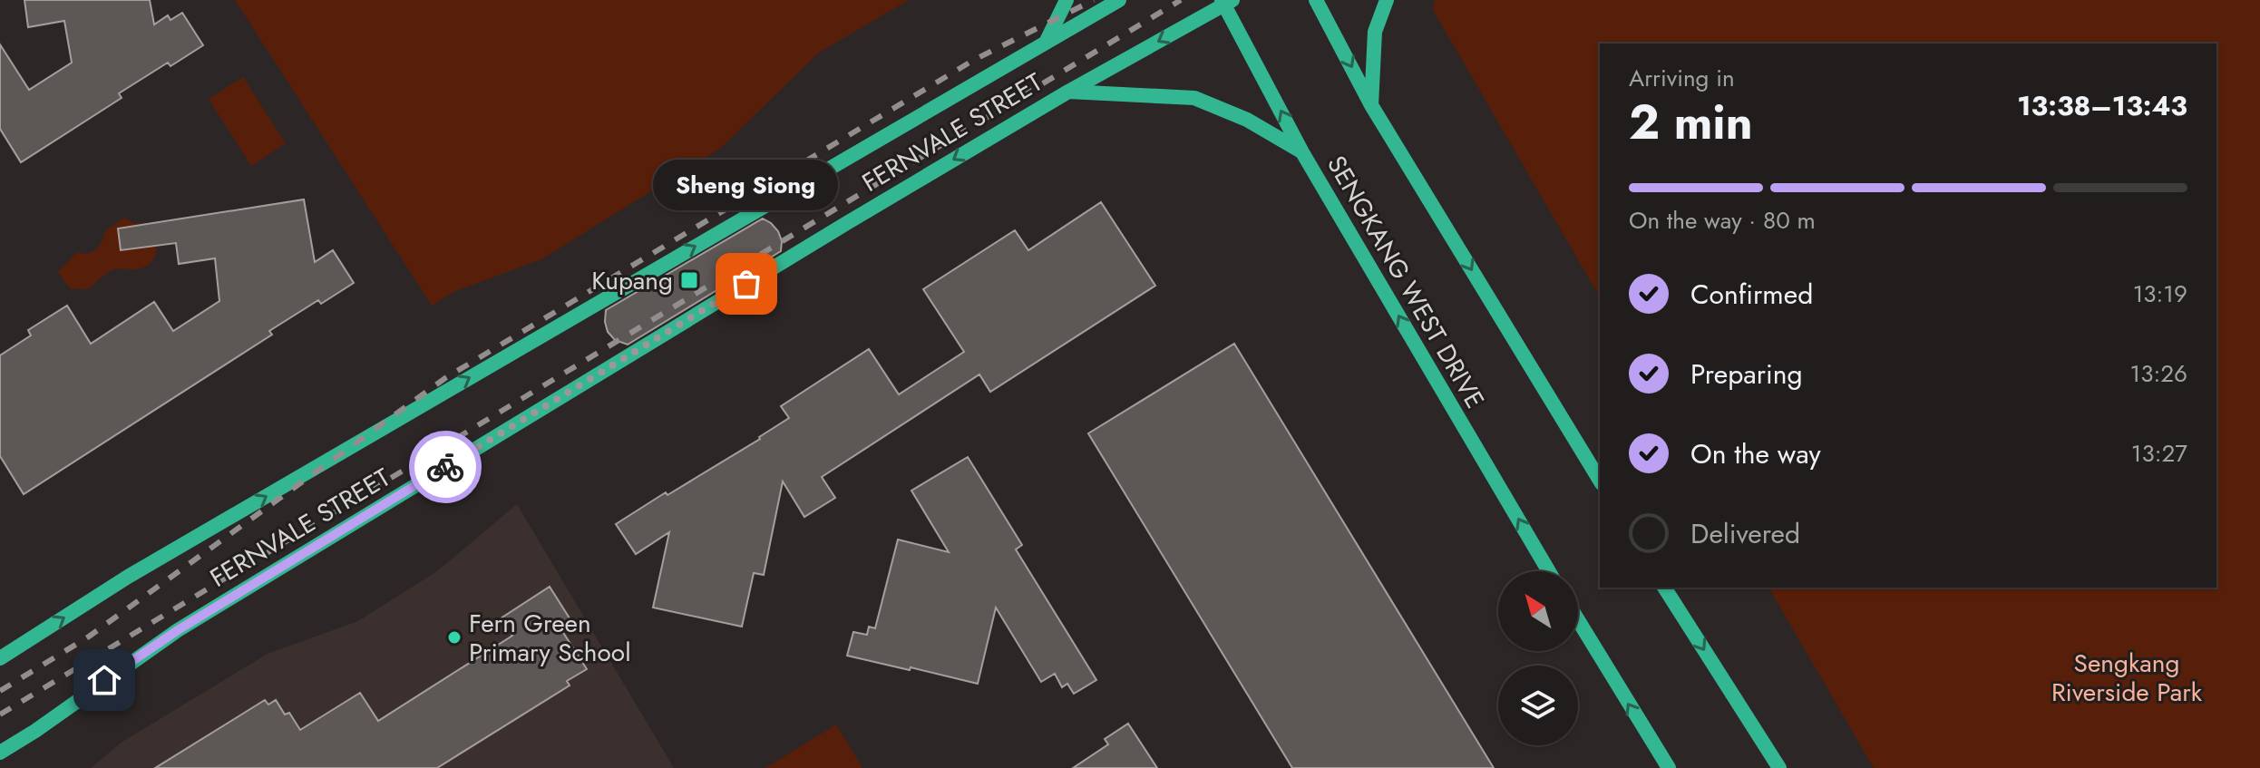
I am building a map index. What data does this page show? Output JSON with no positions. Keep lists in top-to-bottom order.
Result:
{
  "streets": {
    "street": ["FERNVALE STREET", "SENGKANG WEST DRIVE"]
  },
  "crossings": [
    ["FERNVALE STREET", "SENGKANG WEST DRIVE"]
  ],
  "parks": ["Sengkang Riverside Park"],
  "places": {
    "transit": ["Kupang"],
    "other": ["Sheng Siong", "Fern Green Primary School"]
  },
  "north": "top left",
  "page": {
    "heading": ["2 min", "Arriving in", "13:38–13:43"],
    "bubble": "Sheng Siong",
    "bar": "On the way · 80 m",
    "list": [
      ["Confirmed", "13:19"],
      ["Preparing", "13:26"],
      ["On the way", "13:27"],
      "Delivered"
    ]
  }
}
